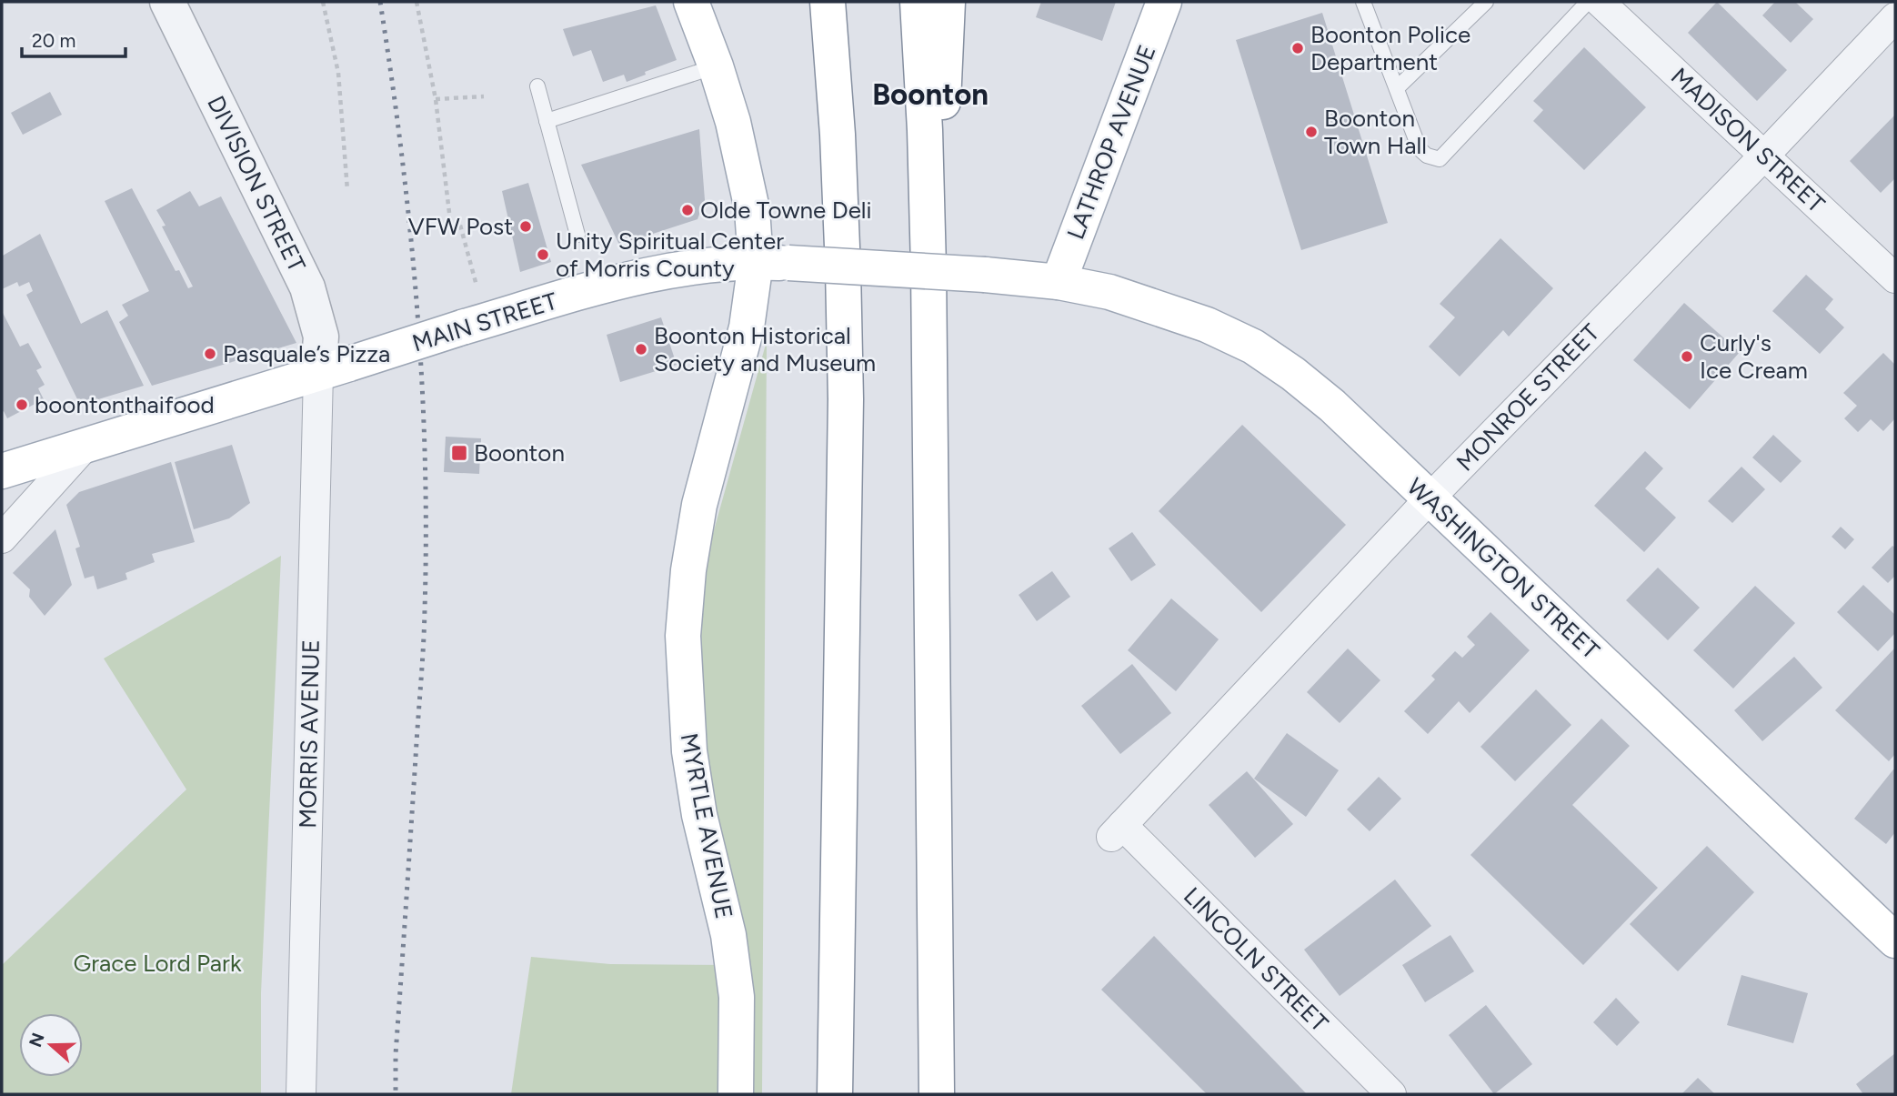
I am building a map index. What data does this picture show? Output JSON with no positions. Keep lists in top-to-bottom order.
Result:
{
  "streets": {
    "main road": [
      "LATHROP AVENUE",
      "MAIN STREET",
      "WASHINGTON STREET",
      "MYRTLE AVENUE"
    ],
    "street": [
      "MADISON STREET",
      "DIVISION STREET",
      "MONROE STREET",
      "MORRIS AVENUE",
      "LINCOLN STREET"
    ]
  },
  "crossings": [
    ["MADISON STREET", "MONROE STREET"],
    ["LATHROP AVENUE", "MAIN STREET"],
    ["LATHROP AVENUE", "WASHINGTON STREET"],
    ["DIVISION STREET", "MAIN STREET"],
    ["DIVISION STREET", "MORRIS AVENUE"],
    ["MAIN STREET", "WASHINGTON STREET"],
    ["MAIN STREET", "MORRIS AVENUE"],
    ["MAIN STREET", "MYRTLE AVENUE"],
    ["MONROE STREET", "WASHINGTON STREET"],
    ["MONROE STREET", "LINCOLN STREET"]
  ],
  "districts": ["Boonton"],
  "parks": ["Grace Lord Park"],
  "places": {
    "other": [
      "Boonton Police Department",
      "Boonton Town Hall",
      "Olde Towne Deli",
      "VFW Post",
      "Unity Spiritual Center of Morris County",
      "Boonton Historical Society and Museum",
      "Pasquale’s Pizza",
      "Curly's Ice Cream",
      "boontonthaifood"
    ],
    "transit": ["Boonton"]
  },
  "scale_bar": "20 m",
  "north": "left"
}
